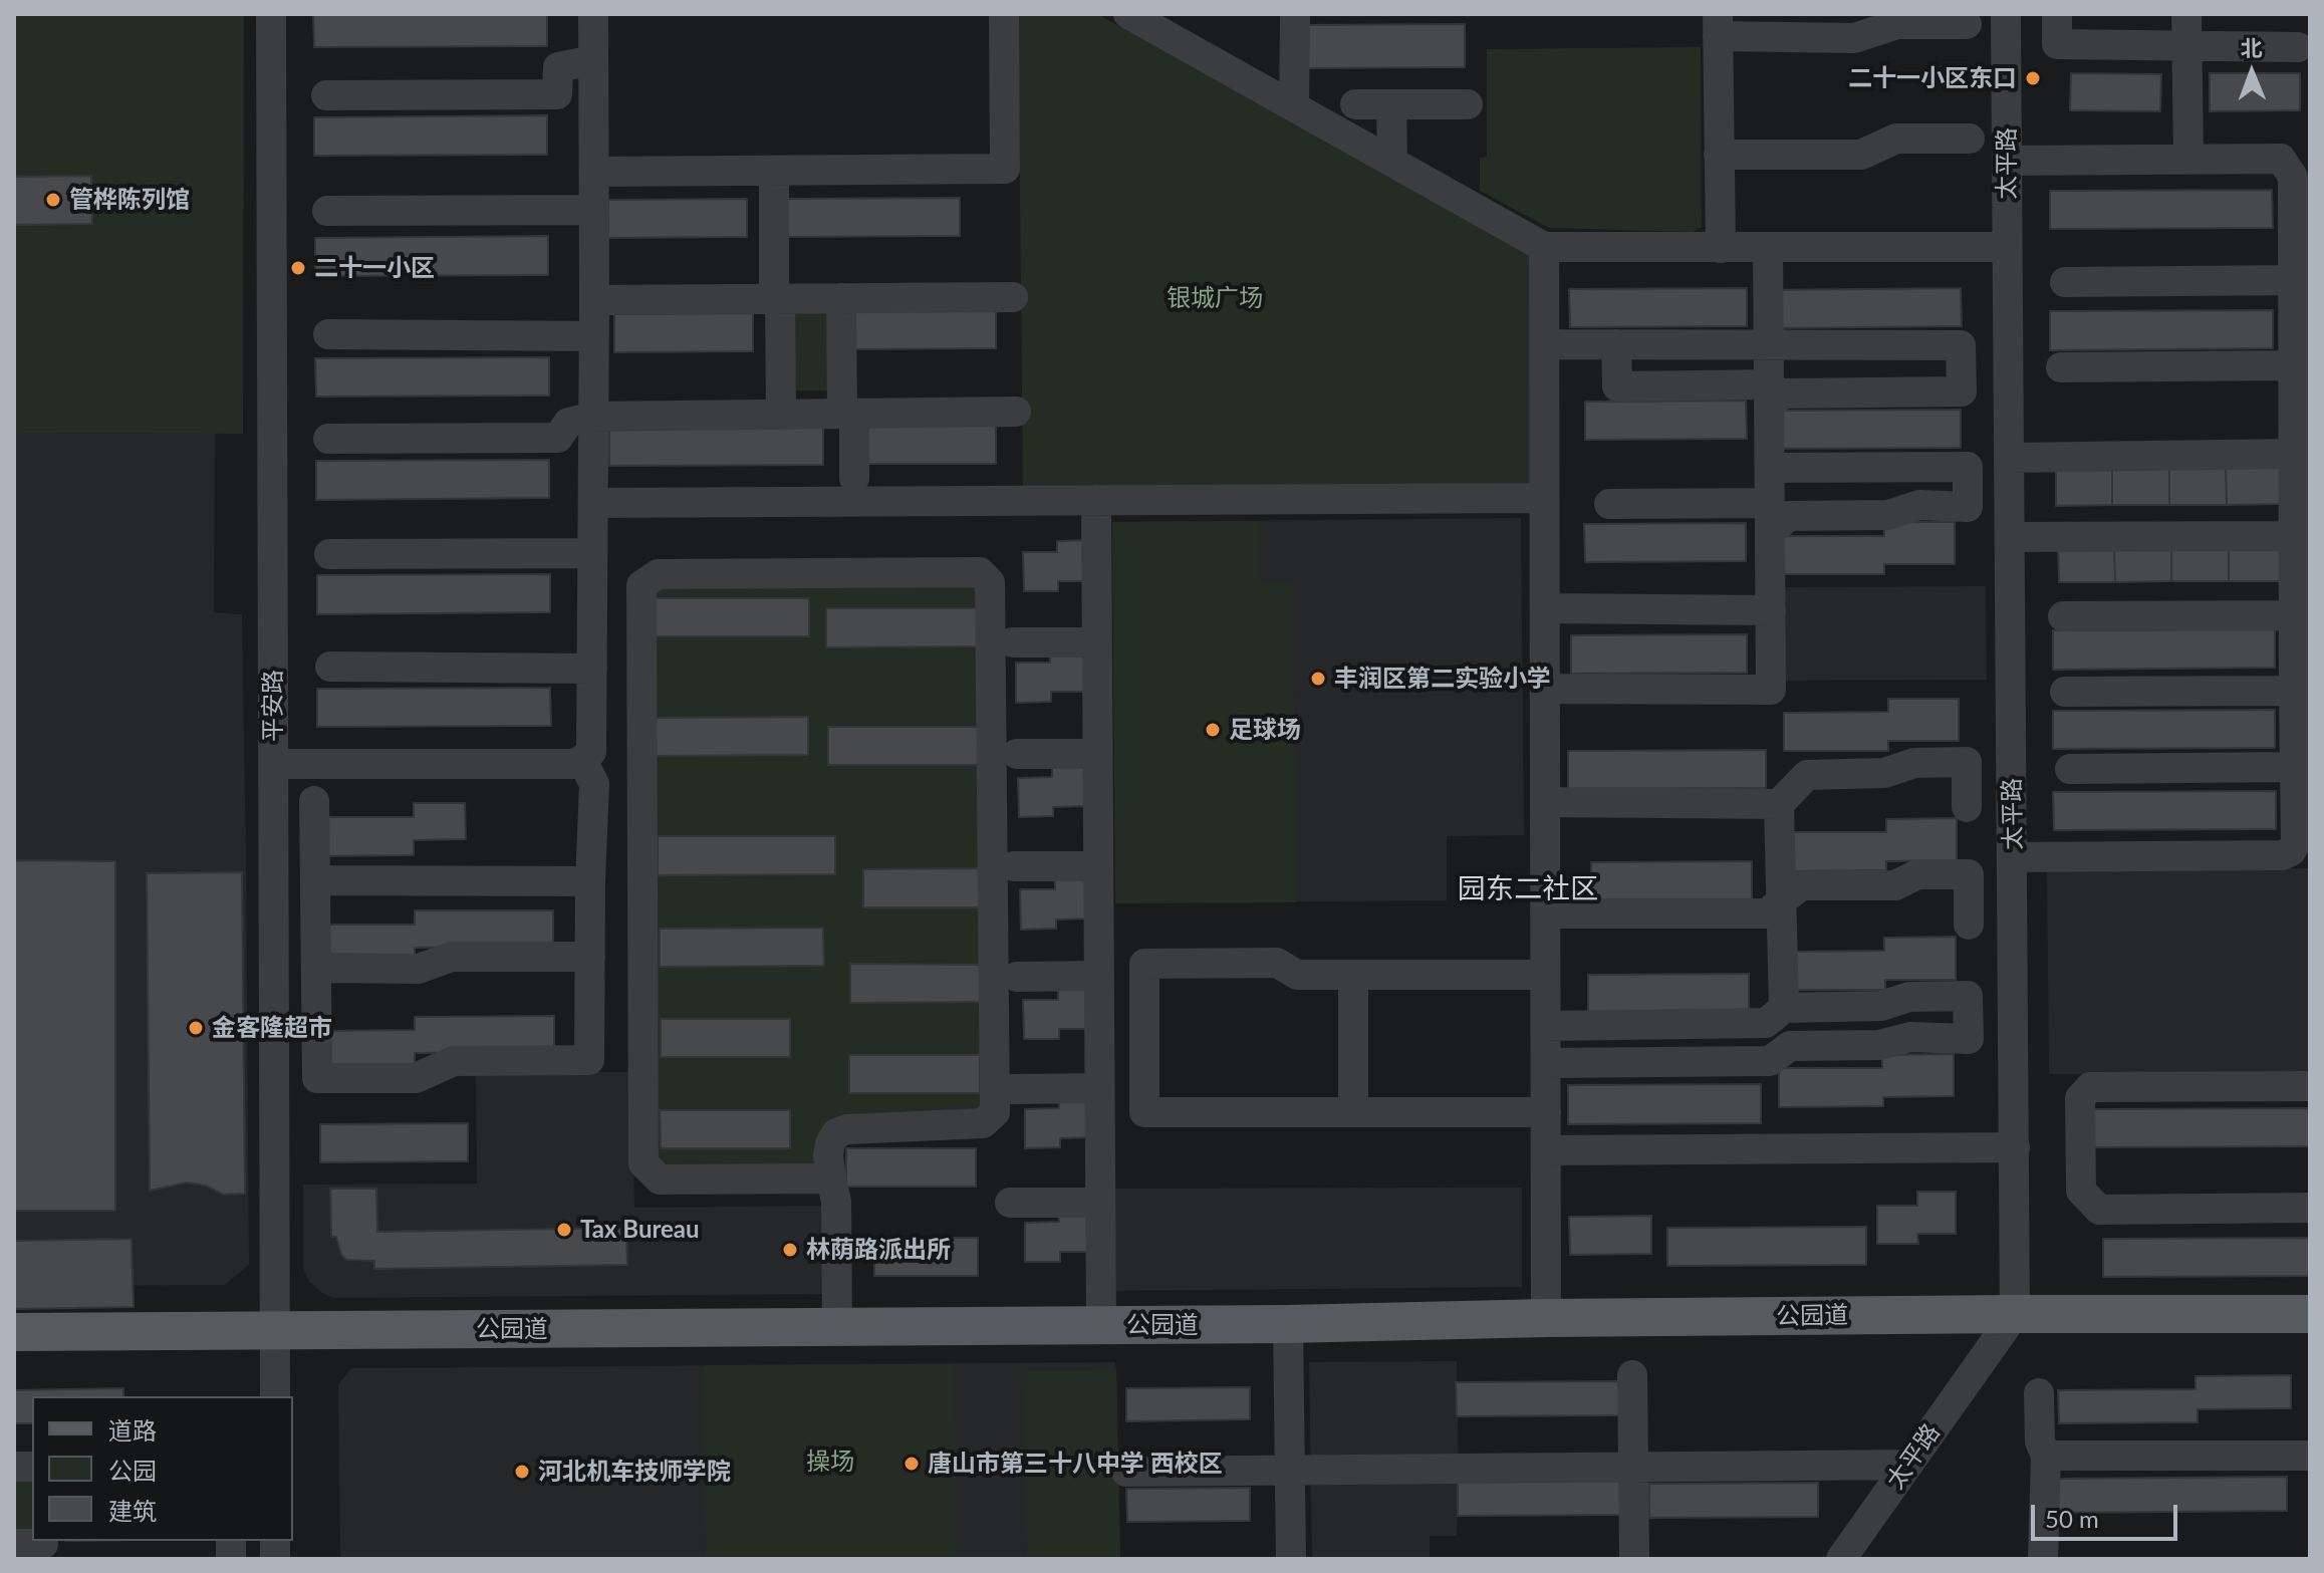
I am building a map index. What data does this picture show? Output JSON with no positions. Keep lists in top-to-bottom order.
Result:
{
  "streets": {
    "main road": ["公园道"],
    "street": ["太平路", "平安路"]
  },
  "crossings": [
    ["太平路", "公园道"],
    ["平安路", "公园道"]
  ],
  "districts": ["园东二社区"],
  "parks": ["银城广场", "操场"],
  "places": [
    "二十一小区东口",
    "管桦陈列馆",
    "二十一小区",
    "丰润区第二实验小学",
    "足球场",
    "金客隆超市",
    "Tax Bureau",
    "林荫路派出所",
    "唐山市第三十八中学 西校区",
    "河北机车技师学院"
  ],
  "legend": ["道路", "公园", "建筑"],
  "scale_bar": "50 m",
  "north": "top"
}
